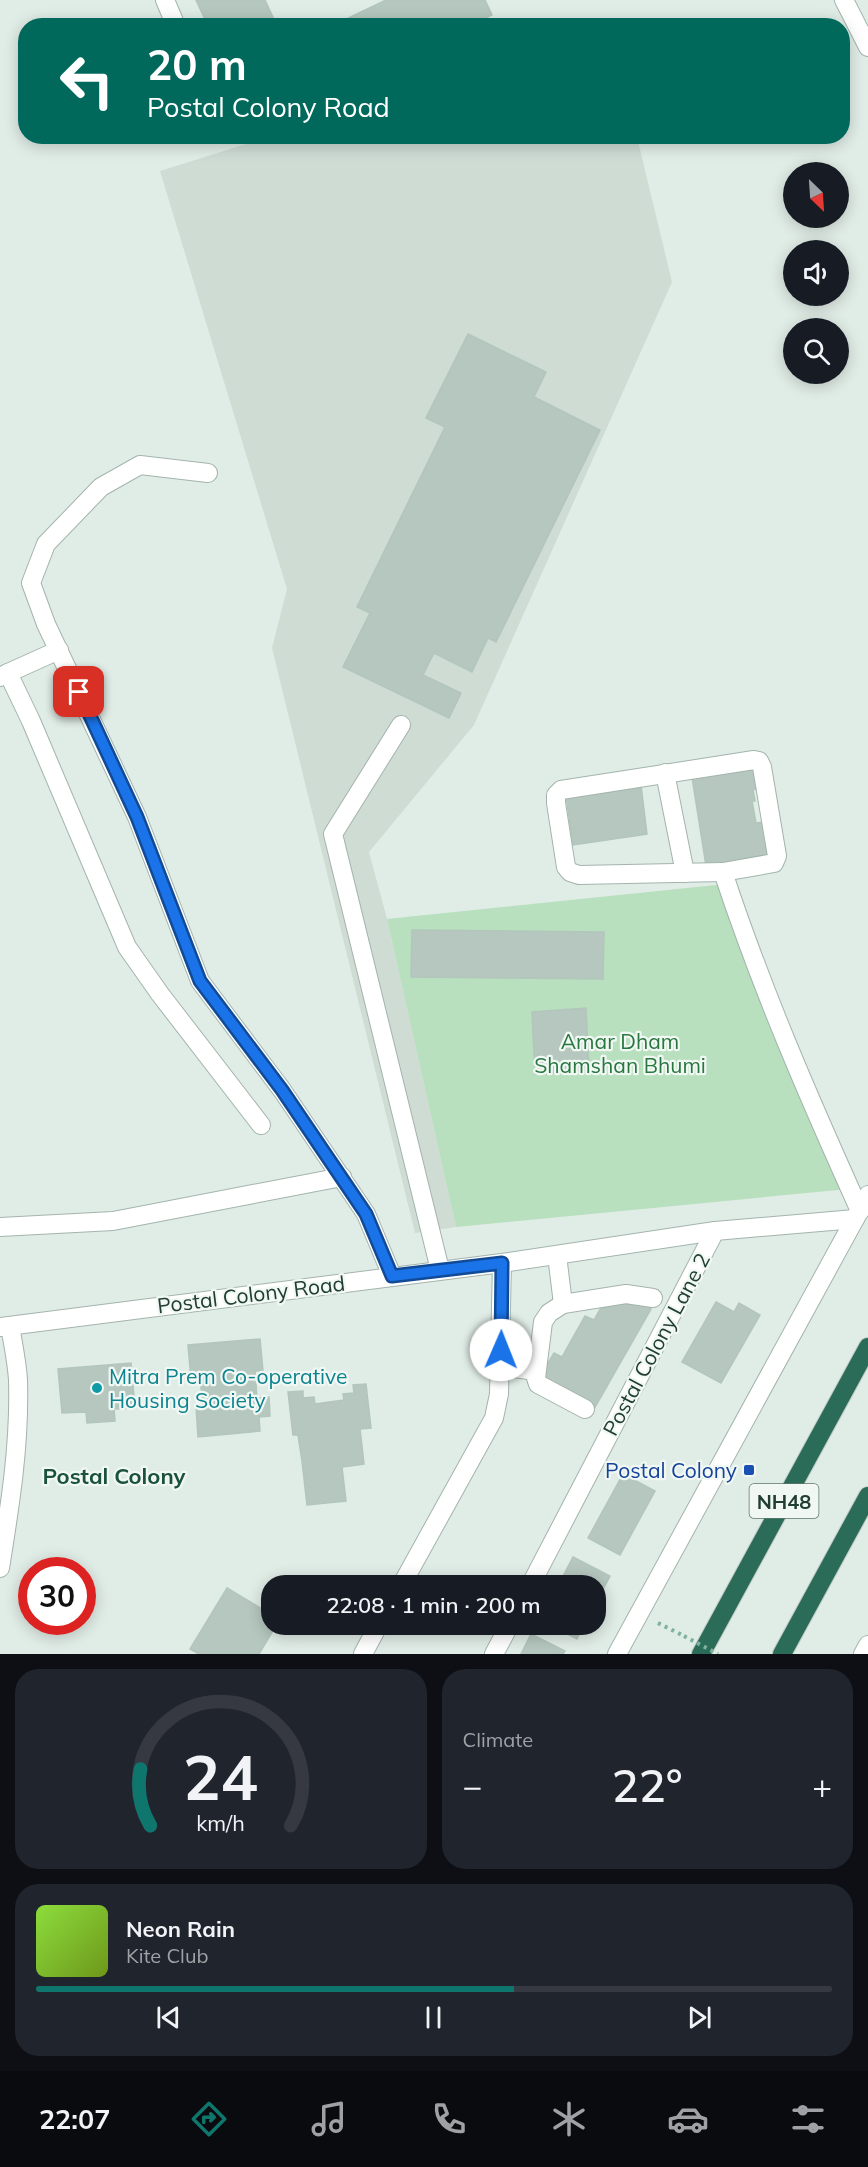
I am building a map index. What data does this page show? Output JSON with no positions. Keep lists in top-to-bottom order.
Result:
{
  "streets": {
    "highway": ["NH48"],
    "street": ["Postal Colony Road", "Postal Colony Lane 2"]
  },
  "crossings": [
    ["Postal Colony Road", "Postal Colony Lane 2"]
  ],
  "districts": ["Postal Colony"],
  "parks": ["Amar Dham Shamshan Bhumi"],
  "places": {
    "other": ["Mitra Prem Co-operative Housing Society"],
    "transit": ["Postal Colony"]
  },
  "north": "bottom right",
  "page": {
    "turn": ["20 m", "Postal Colony Road"],
    "limit": "30",
    "trip": "22:08 · 1 min · 200 m",
    "tile": "Climate",
    "heat": ["−", "22°", "+"],
    "song": ["Neon Rain", "Kite Club"],
    "tabs": "22:07",
    "gauge": ["24", "km/h"]
  }
}
